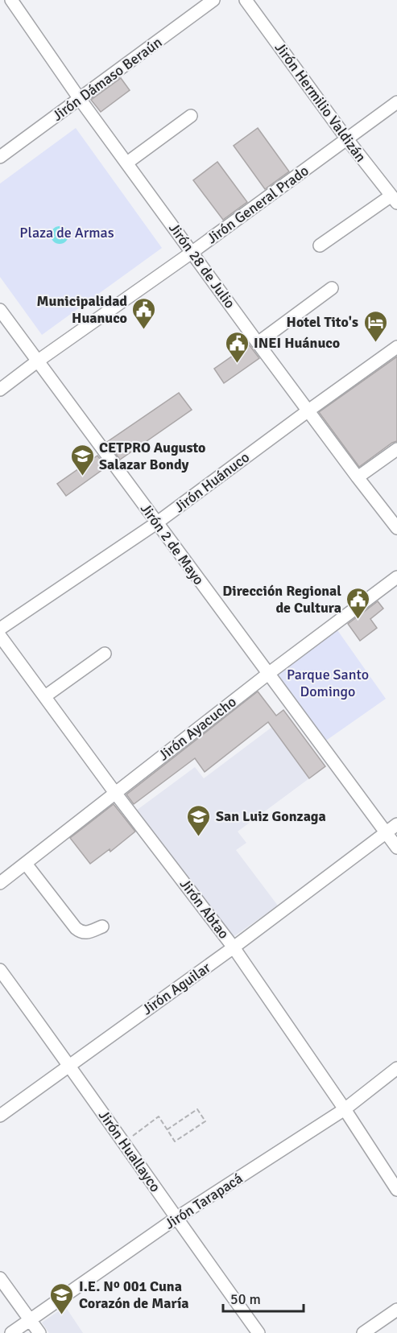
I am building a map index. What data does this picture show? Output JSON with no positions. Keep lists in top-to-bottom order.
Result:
{
  "streets": {
    "street": [
      "Jirón Dámaso Beraún",
      "Jirón Hermilio Valdizán",
      "Jirón General Prado",
      "Jirón 28 de Julio",
      "Jirón Huánuco",
      "Jirón 2 de Mayo",
      "Jirón Ayacucho",
      "Jirón Abtao",
      "Jirón Aguilar",
      "Jirón Huallayco",
      "Jirón Tarapacá"
    ]
  },
  "crossings": [
    ["Jirón Dámaso Beraún", "Jirón 28 de Julio"],
    ["Jirón Hermilio Valdizán", "Jirón General Prado"],
    ["Jirón General Prado", "Jirón 28 de Julio"],
    ["Jirón General Prado", "Jirón 2 de Mayo"],
    ["Jirón 28 de Julio", "Jirón Huánuco"],
    ["Jirón Huánuco", "Jirón 2 de Mayo"],
    ["Jirón 2 de Mayo", "Jirón Ayacucho"],
    ["Jirón 2 de Mayo", "Jirón Aguilar"],
    ["Jirón Ayacucho", "Jirón Abtao"],
    ["Jirón Abtao", "Jirón Aguilar"],
    ["Jirón Abtao", "Jirón Tarapacá"],
    ["Jirón Aguilar", "Jirón Huallayco"],
    ["Jirón Huallayco", "Jirón Tarapacá"]
  ],
  "parks": ["Plaza de Armas", "Parque Santo Domingo"],
  "places": {
    "public building": ["Municipalidad Huanuco", "INEI Huánuco", "Dirección Regional de Cultura"],
    "hotel": ["Hotel Tito's"],
    "school or university": ["CETPRO Augusto Salazar Bondy", "San Luiz Gonzaga", "I.E. Nº 001 Cuna Corazón de María"]
  },
  "scale_bar": "50 m"
}
